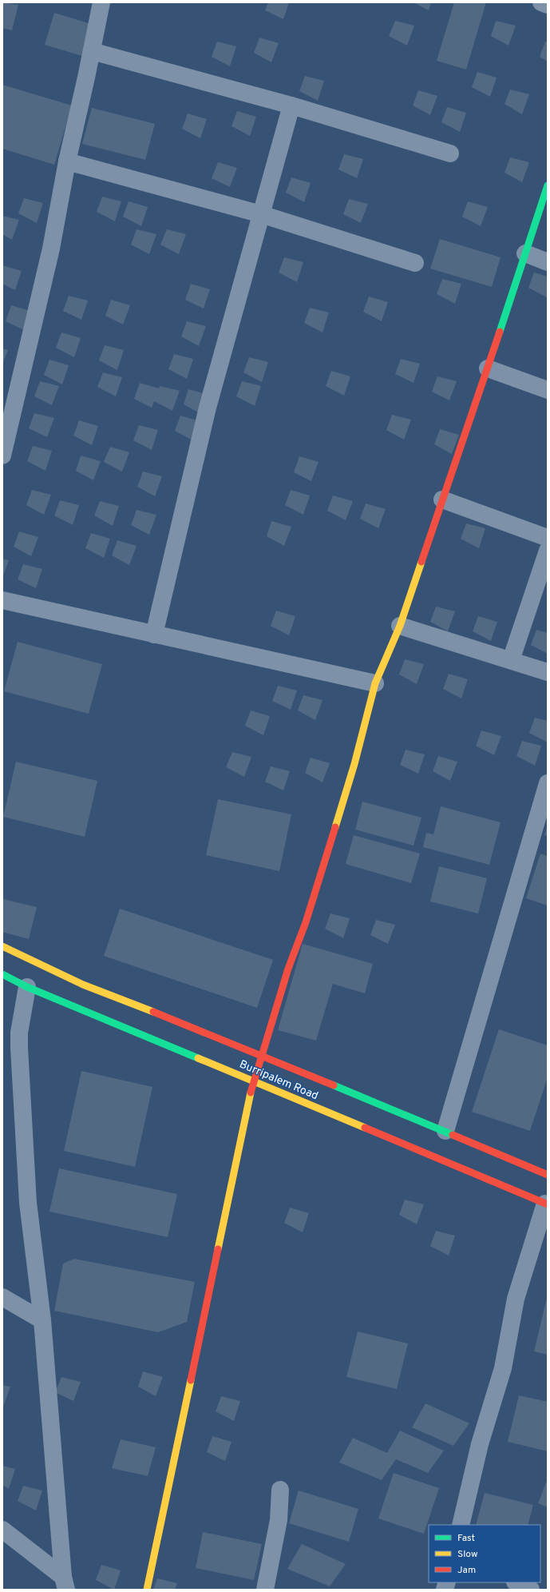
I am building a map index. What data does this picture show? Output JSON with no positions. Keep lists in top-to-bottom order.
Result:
{
  "streets": {
    "street": ["Burripalem Road"]
  },
  "legend": ["Fast", "Slow", "Jam"]
}
